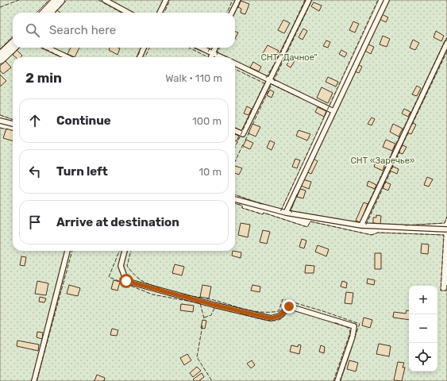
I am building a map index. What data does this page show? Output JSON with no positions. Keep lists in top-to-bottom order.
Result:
{
  "parks": ["СНТ \"Дачное\"", "СНТ «Заречье»"],
  "page": {
    "search": "Search here",
    "heading": ["2 min", "Walk · 110 m"],
    "list": [
      ["Continue", "100 m"],
      ["Turn left", "10 m"],
      "Arrive at destination"
    ],
    "map_buttons": ["+", "−"]
  }
}
